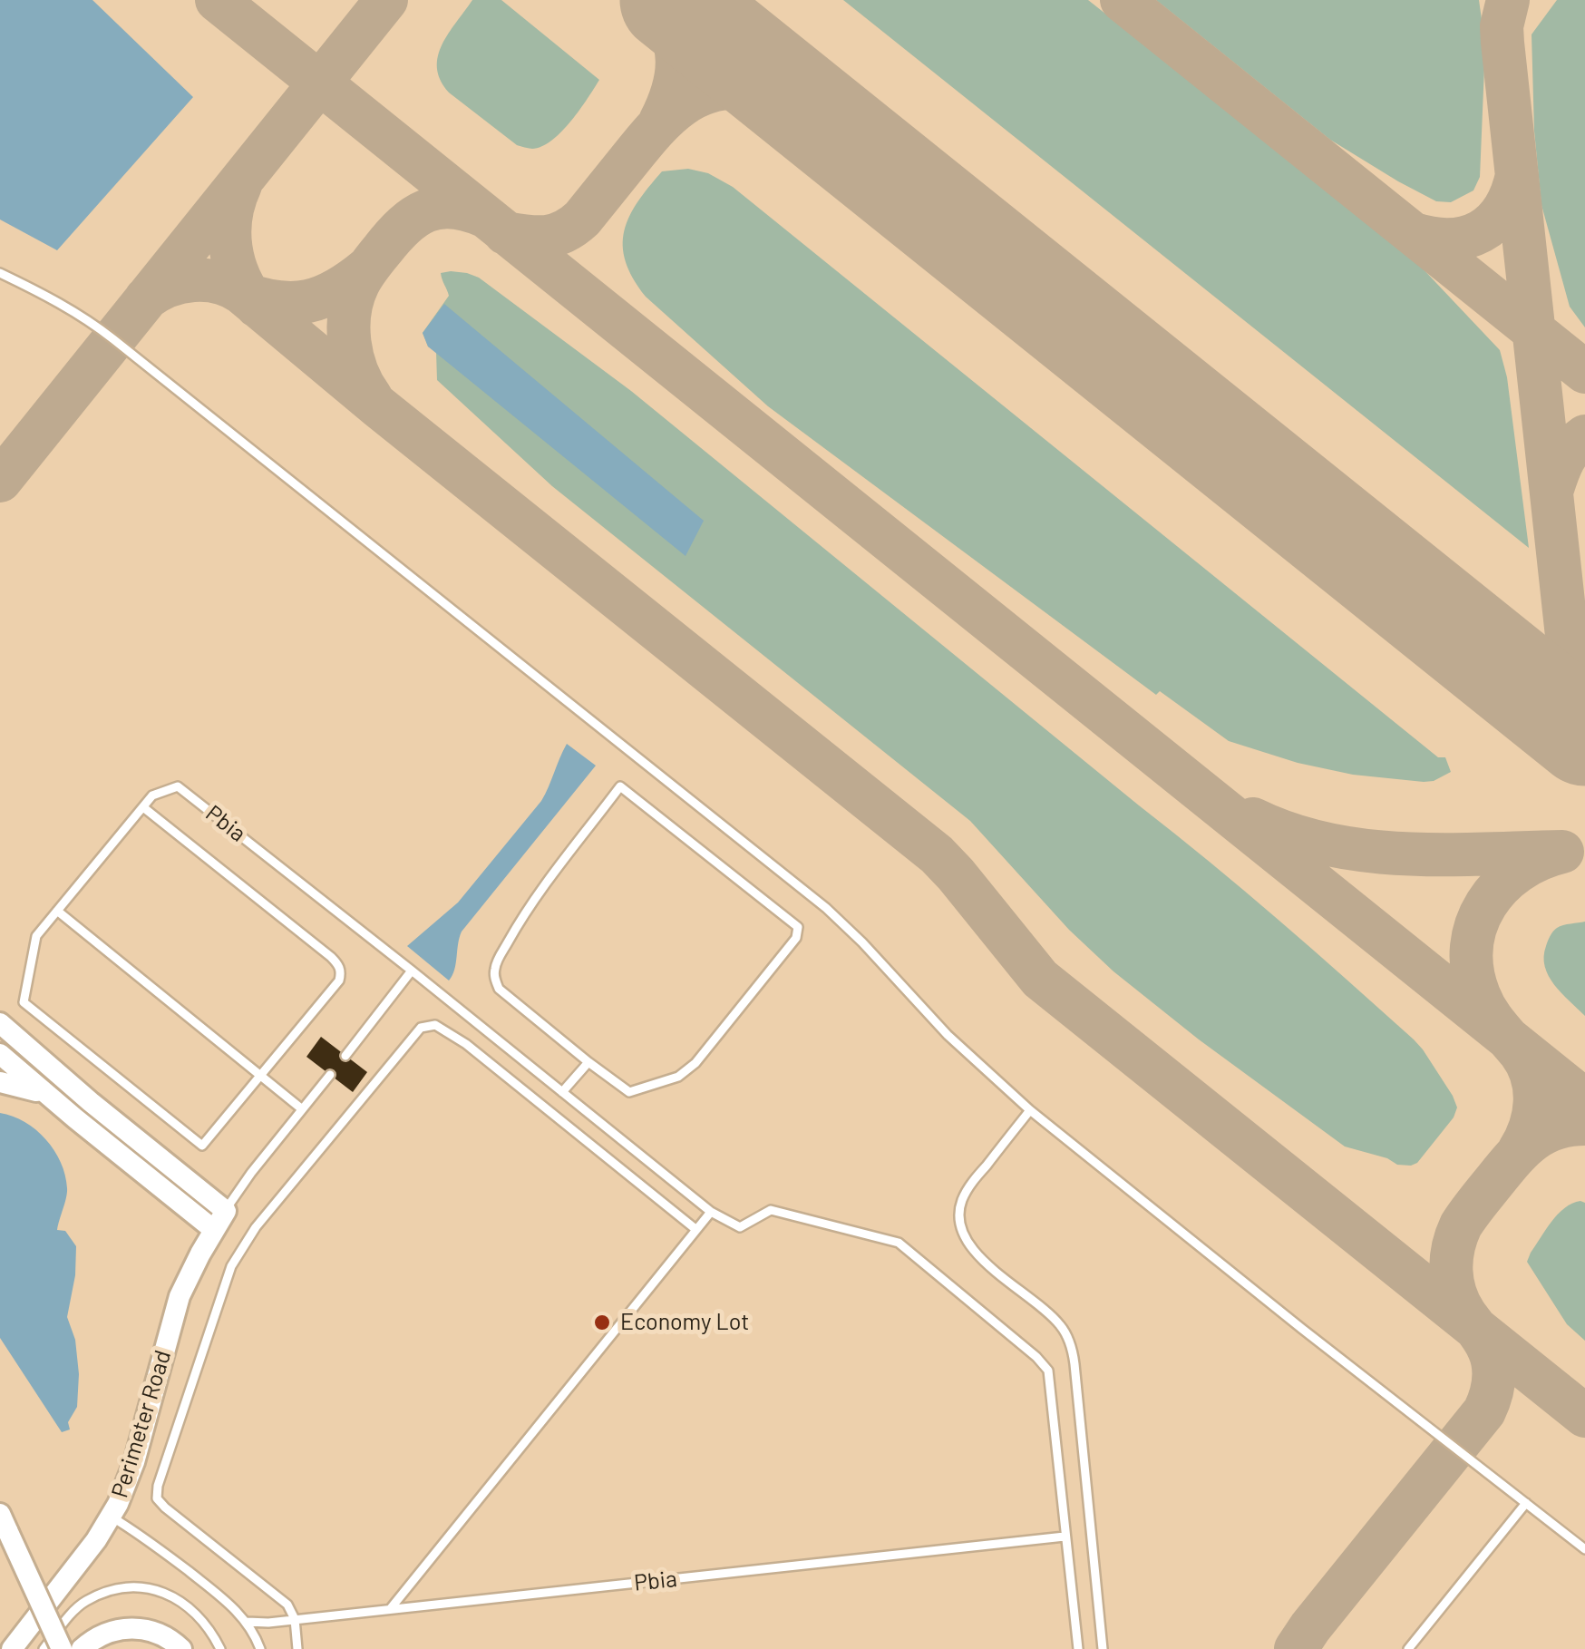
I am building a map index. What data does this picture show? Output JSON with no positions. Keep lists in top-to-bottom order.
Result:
{
  "streets": {
    "street": ["Perimeter Road"],
    "lane": ["Pbia"]
  },
  "places": ["Economy Lot"]
}
